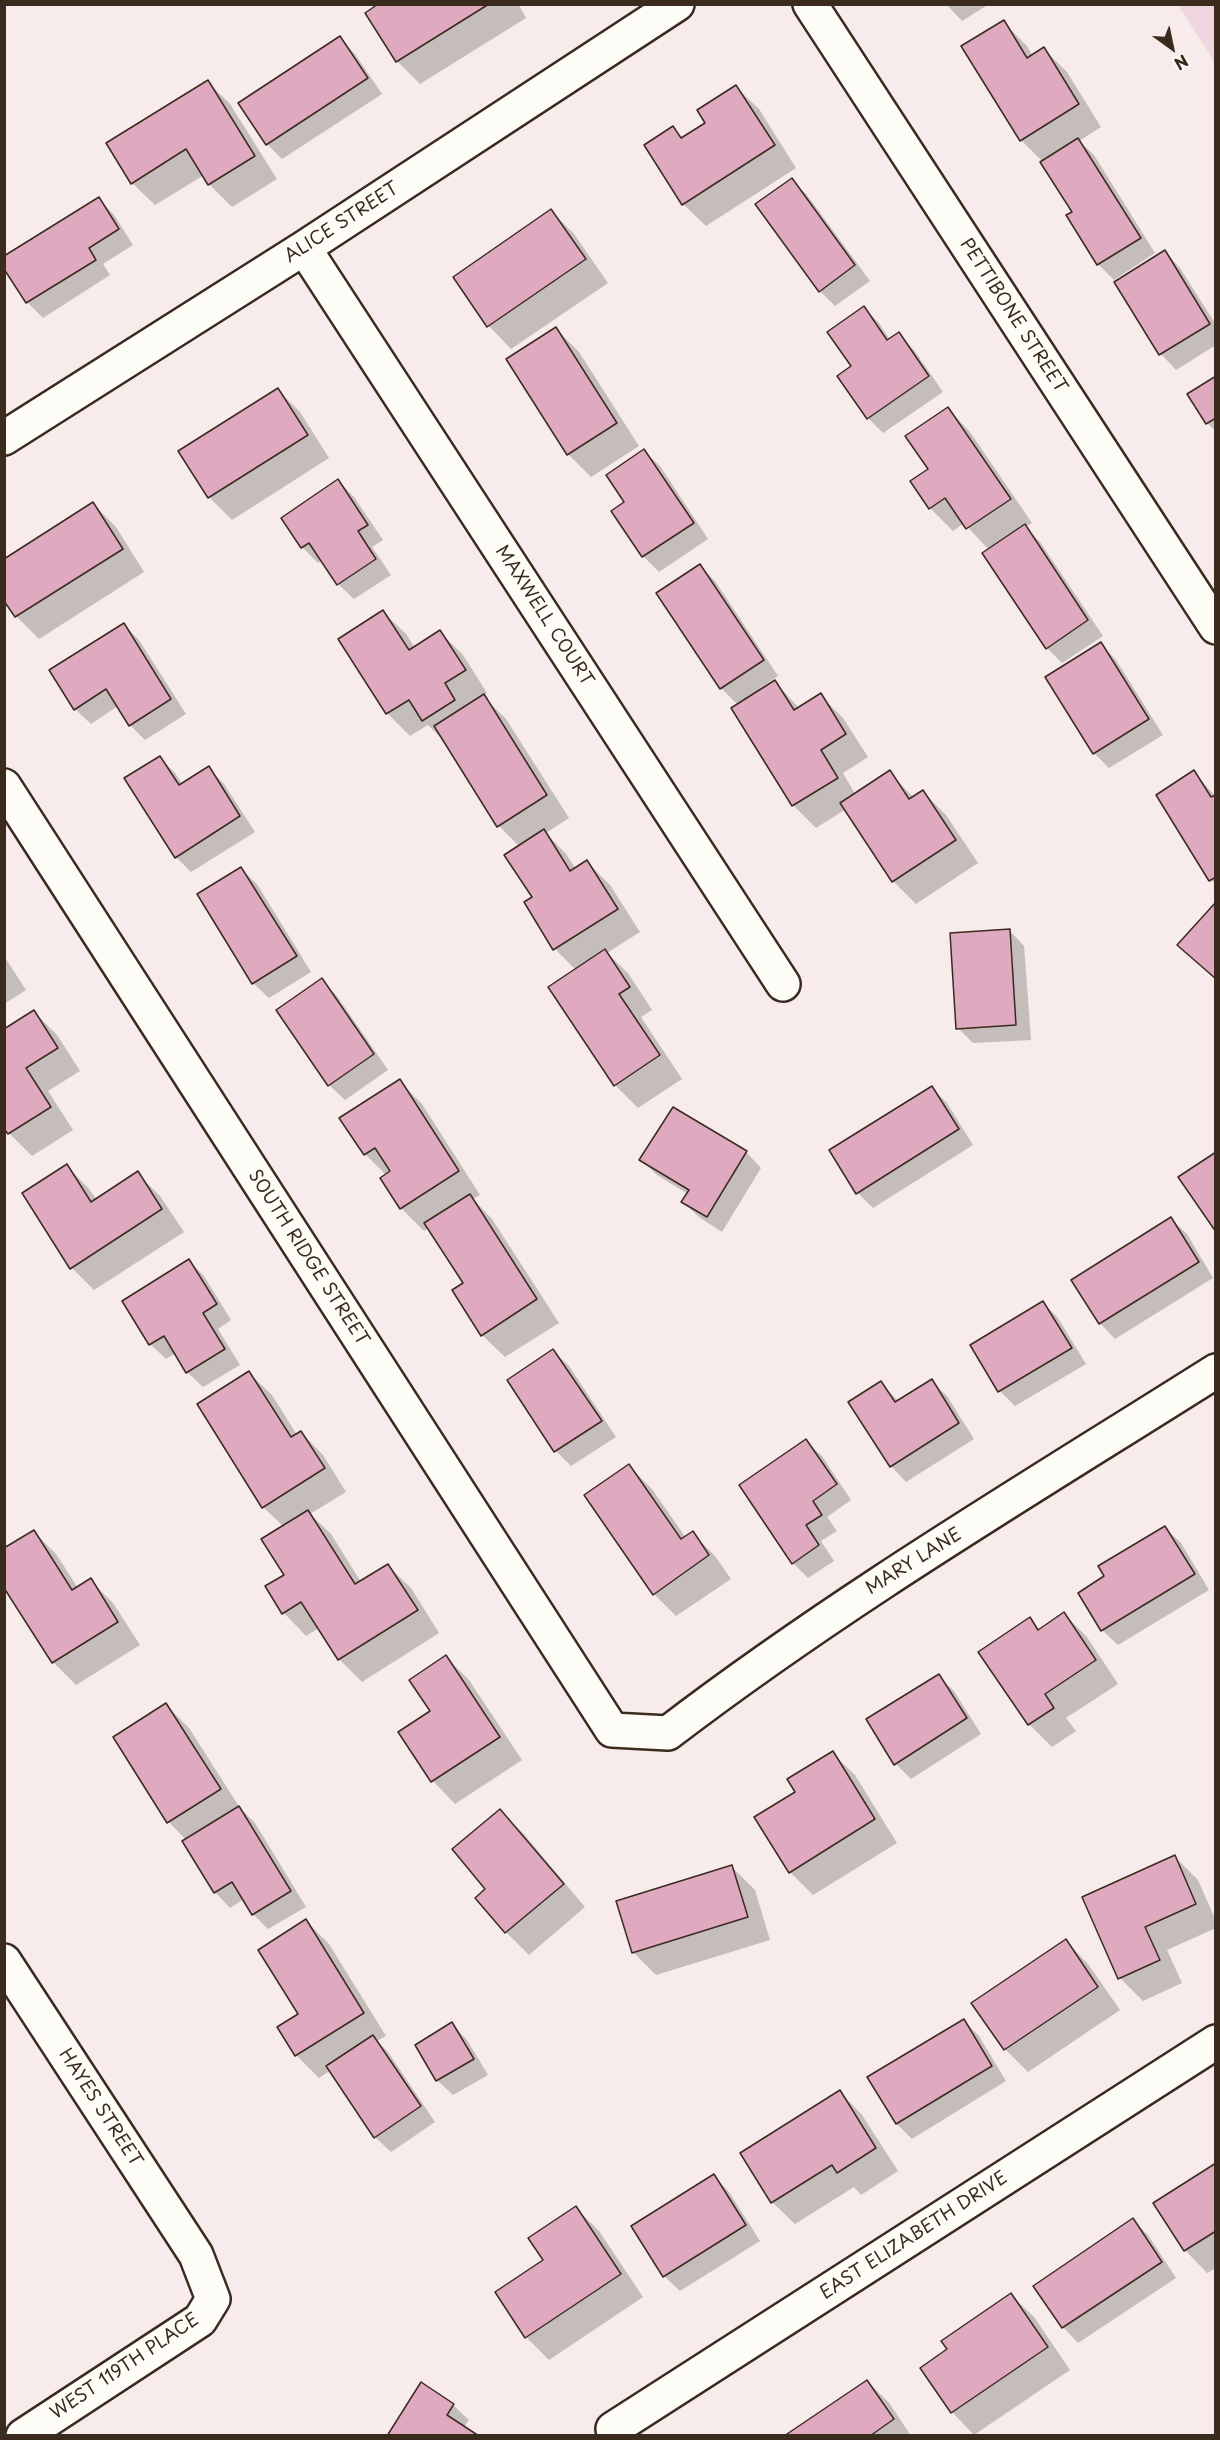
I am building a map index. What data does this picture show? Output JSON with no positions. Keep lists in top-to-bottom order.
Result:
{
  "streets": {
    "street": [
      "ALICE STREET",
      "PETTIBONE STREET",
      "MAXWELL COURT",
      "SOUTH RIDGE STREET",
      "MARY LANE",
      "HAYES STREET",
      "EAST ELIZABETH DRIVE",
      "WEST 119TH PLACE"
    ]
  },
  "crossings": [
    ["ALICE STREET", "MAXWELL COURT"],
    ["SOUTH RIDGE STREET", "MARY LANE"],
    ["HAYES STREET", "WEST 119TH PLACE"]
  ],
  "north": "bottom right"
}
